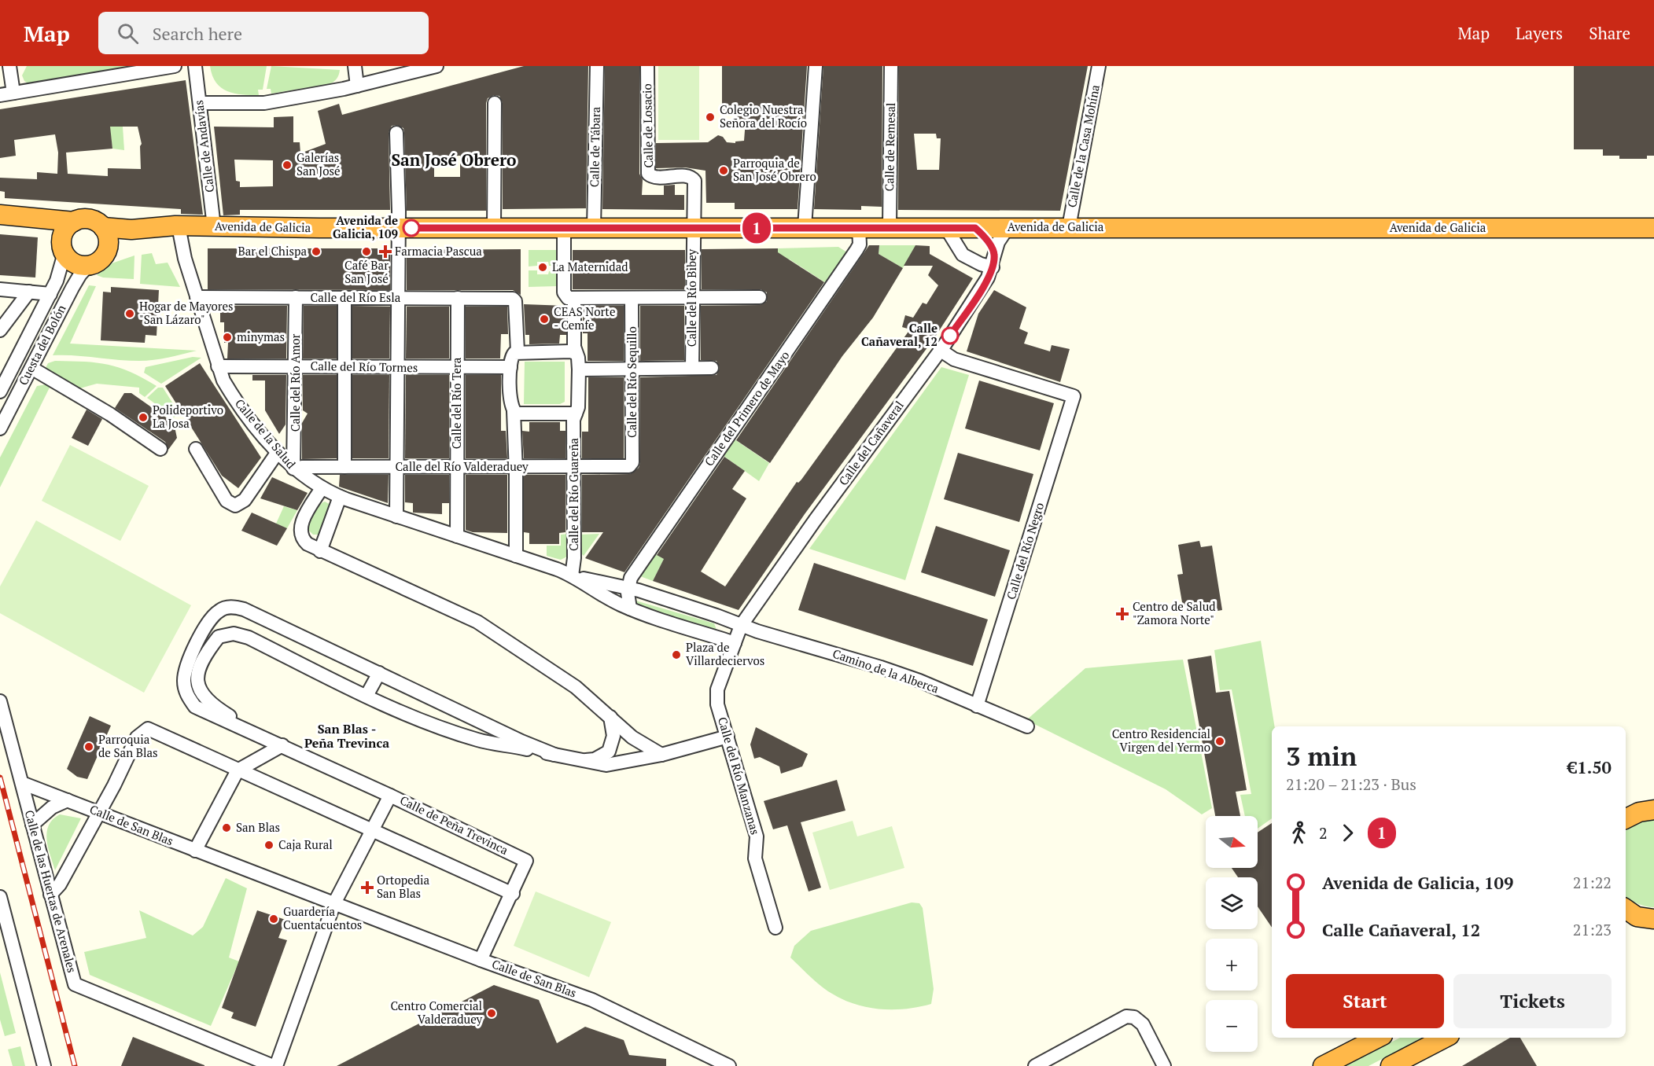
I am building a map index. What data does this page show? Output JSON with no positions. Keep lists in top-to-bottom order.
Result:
{
  "streets": {
    "highway": ["Avenida de Galicia"],
    "street": [
      "Calle de Losacio",
      "Calle de Andavías",
      "Calle de la Casa Mohína",
      "Calle de Tábara",
      "Calle de Remesal",
      "Calle del Río Esla",
      "Calle del Río Bibey",
      "Cuesta del Bolón",
      "Calle del Río Tormes",
      "Calle del Río Sequillo",
      "Calle del Río Amor",
      "Calle del Río Tera",
      "Calle del Primero de Mayo",
      "Calle de la Salud",
      "Calle del Cañaveral",
      "Calle del Río Valderaduey",
      "Calle del Río Guareña",
      "Calle del Río Negro",
      "Camino de la Alberca",
      "Calle del Río Manzanas",
      "Calle de San Blas",
      "Calle de Peña Trevinca",
      "Calle de las Huertas de Arenales"
    ]
  },
  "crossings": [
    ["Calle de Losacio", "Avenida de Galicia"],
    ["Calle de Losacio", "Calle del Río Bibey"],
    ["Calle de Andavías", "Avenida de Galicia"],
    ["Calle de la Casa Mohína", "Avenida de Galicia"],
    ["Calle de Tábara", "Avenida de Galicia"],
    ["Calle de Remesal", "Avenida de Galicia"],
    ["Avenida de Galicia", "Calle del Río Bibey"],
    ["Avenida de Galicia", "Cuesta del Bolón"],
    ["Avenida de Galicia", "Calle del Primero de Mayo"],
    ["Avenida de Galicia", "Calle de la Salud"],
    ["Avenida de Galicia", "Calle del Cañaveral"],
    ["Calle del Río Esla", "Calle del Río Tormes"],
    ["Calle del Río Esla", "Calle del Río Amor"],
    ["Calle del Río Esla", "Calle del Río Tera"],
    ["Calle del Río Esla", "Calle de la Salud"],
    ["Calle del Río Esla", "Calle del Río Guareña"],
    ["Calle del Río Tormes", "Calle del Río Amor"],
    ["Calle del Río Tormes", "Calle del Río Tera"],
    ["Calle del Río Tormes", "Calle de la Salud"],
    ["Calle del Río Tormes", "Calle del Río Guareña"],
    ["Calle del Río Sequillo", "Calle del Río Valderaduey"],
    ["Calle del Río Amor", "Calle de la Salud"],
    ["Calle del Río Amor", "Calle del Río Valderaduey"],
    ["Calle del Río Tera", "Calle de la Salud"],
    ["Calle del Río Tera", "Calle del Río Valderaduey"],
    ["Calle de la Salud", "Calle del Río Valderaduey"],
    ["Calle de la Salud", "Calle del Río Guareña"],
    ["Calle del Cañaveral", "Calle del Río Negro"],
    ["Calle del Cañaveral", "Camino de la Alberca"],
    ["Calle del Cañaveral", "Calle del Río Manzanas"],
    ["Calle del Río Valderaduey", "Calle del Río Guareña"],
    ["Calle del Río Negro", "Camino de la Alberca"],
    ["Camino de la Alberca", "Calle del Río Manzanas"],
    ["Calle del Río Manzanas", "Calle de Peña Trevinca"],
    ["Calle de San Blas", "Calle de Peña Trevinca"],
    ["Calle de San Blas", "Calle de las Huertas de Arenales"]
  ],
  "districts": ["San José Obrero", "San Blas - Peña Trevinca"],
  "places": {
    "other": [
      "Colegio Nuestra Señora del Rocío",
      "Galerías San José",
      "Parroquia de San José Obrero",
      "Avenida de Galicia, 109",
      "Bar el Chispa",
      "Café Bar San José",
      "La Maternidad",
      "Hogar de Mayores \"San Lázaro\"",
      "CEAS Norte - Cemfe",
      "Calle Cañaveral, 12",
      "minymas",
      "Polideportivo La Josa",
      "Plaza de Villardeciervos",
      "Centro Residencial Virgen del Yermo",
      "Parroquia de San Blas",
      "San Blas",
      "Caja Rural",
      "Guardería Cuentacuentos",
      "Centro Comercial Valderaduey"
    ],
    "health": ["Farmacia Pascua", "Centro de Salud \"Zamora Norte\"", "Ortopedia San Blas"]
  },
  "lines": ["bus line 1"],
  "north": "right",
  "page": {
    "header": "Map",
    "search": "Search here",
    "nav": ["Map", "Layers", "Share"],
    "on_map": "1",
    "heading": ["3 min", "21:20 – 21:23 · Bus", "€1.50"],
    "legs": ["2", "1"],
    "map_buttons": ["+", "−"],
    "list": [
      {
        "name": "Avenida de Galicia, 109",
        "value": "21:22"
      },
      {
        "name": "Calle Cañaveral, 12",
        "value": "21:23"
      }
    ],
    "buttons": ["Start", "Tickets"]
  }
}
